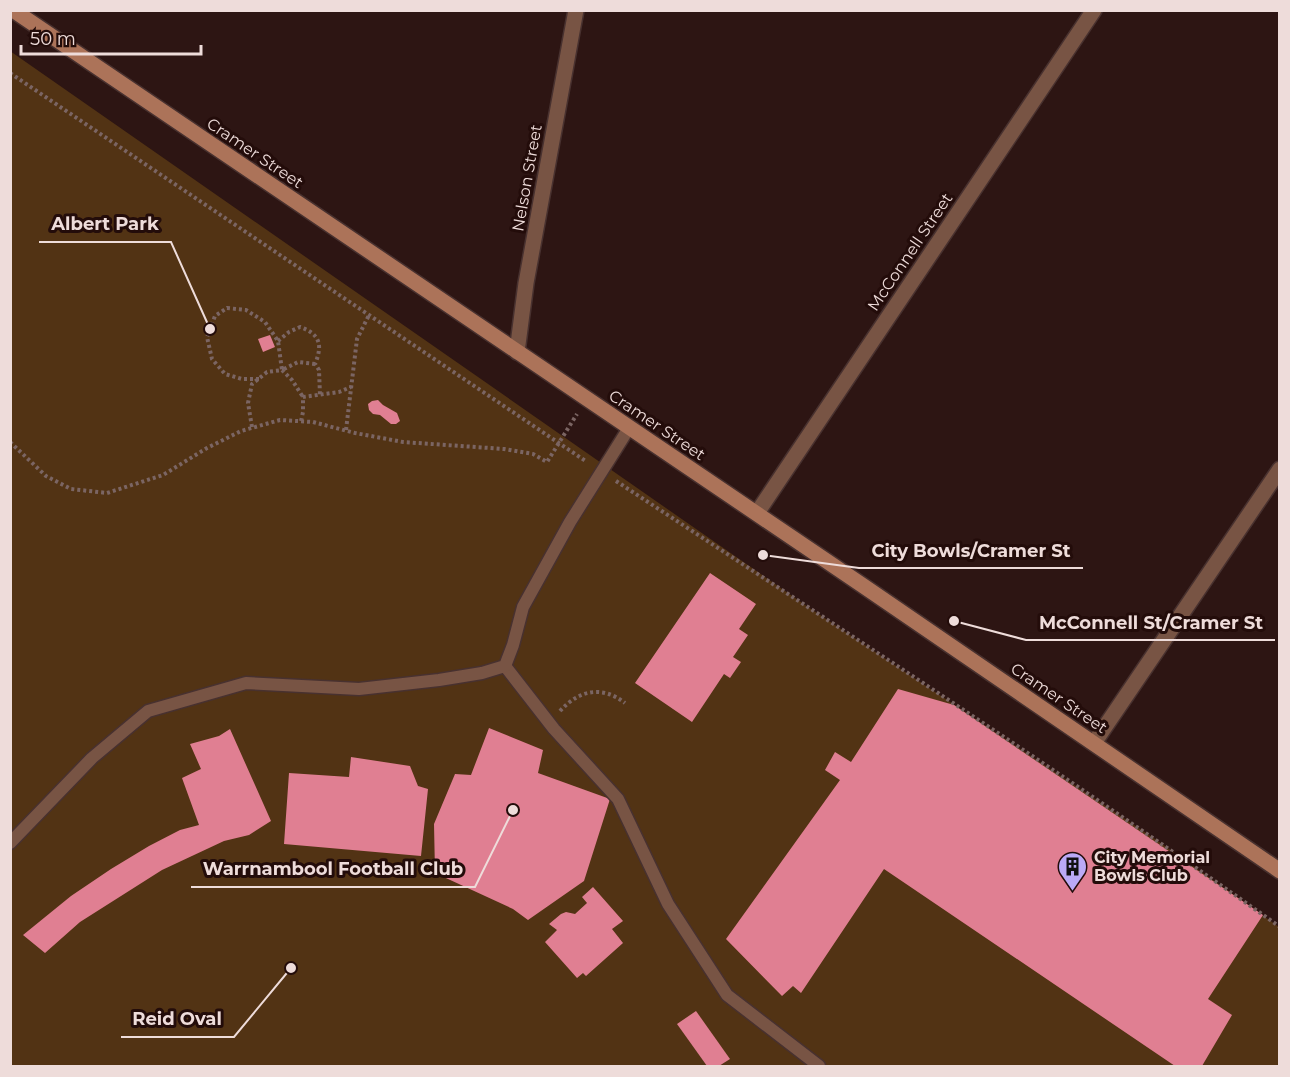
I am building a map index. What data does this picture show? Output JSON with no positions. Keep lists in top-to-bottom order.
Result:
{
  "streets": {
    "street": ["Cramer Street", "Nelson Street", "McConnell Street"]
  },
  "crossings": [
    ["Cramer Street", "Nelson Street"],
    ["Cramer Street", "McConnell Street"]
  ],
  "places": {
    "other": [
      "Albert Park",
      "City Bowls/Cramer St",
      "McConnell St/Cramer St",
      "Warrnambool Football Club",
      "Reid Oval"
    ],
    "building": ["City Memorial Bowls Club"]
  },
  "scale_bar": "50 m"
}
